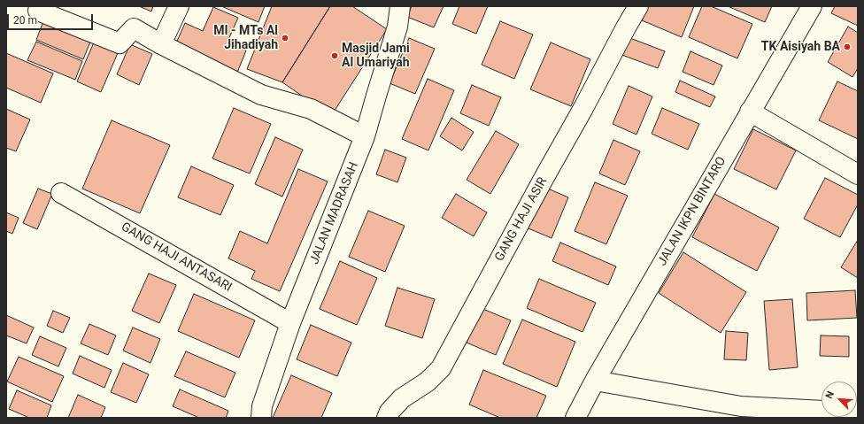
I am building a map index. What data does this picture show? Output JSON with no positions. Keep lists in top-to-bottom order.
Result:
{
  "streets": {
    "street": [
      "JALAN IKPN BINTARO",
      "JALAN MADRASAH",
      "GANG HAJI ASIR",
      "GANG HAJI ANTASARI"
    ]
  },
  "crossings": [
    ["JALAN MADRASAH", "GANG HAJI ANTASARI"]
  ],
  "places": ["MI - MTs Al Jihadiyah", "TK Aisiyah BA", "Masjid Jami Al Umariyah"],
  "scale_bar": "20 m",
  "north": "top left"
}
